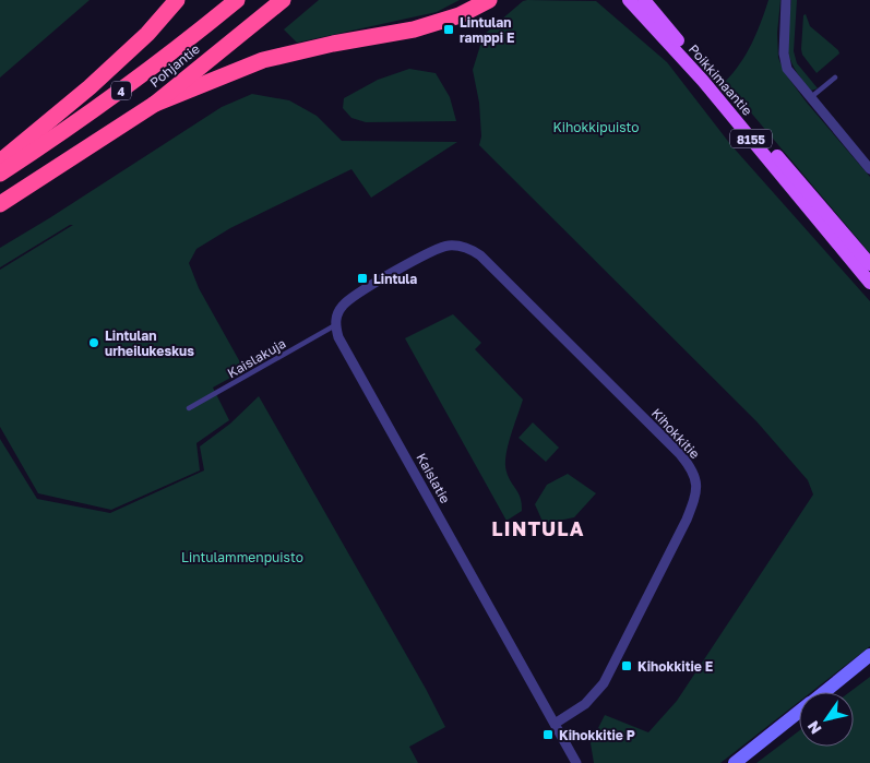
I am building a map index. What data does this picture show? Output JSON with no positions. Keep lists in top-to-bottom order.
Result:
{
  "streets": {
    "highway": ["Pohjantie", "4"],
    "main road": ["Poikkimaantie", "8155"],
    "street": ["Kihokkitie", "Kaislatie"],
    "lane": ["Kaislakuja"]
  },
  "crossings": [
    ["Kaislakuja", "Kihokkitie"],
    ["Kaislakuja", "Kaislatie"],
    ["Kihokkitie", "Kaislatie"]
  ],
  "districts": ["LINTULA"],
  "parks": ["Kihokkipuisto", "Lintulammenpuisto"],
  "places": {
    "transit": [
      "Lintulan ramppi E",
      "Lintula",
      "Kihokkitie E",
      "Kihokkitie P"
    ],
    "other": ["Lintulan urheilukeskus"]
  },
  "north": "bottom left"
}
